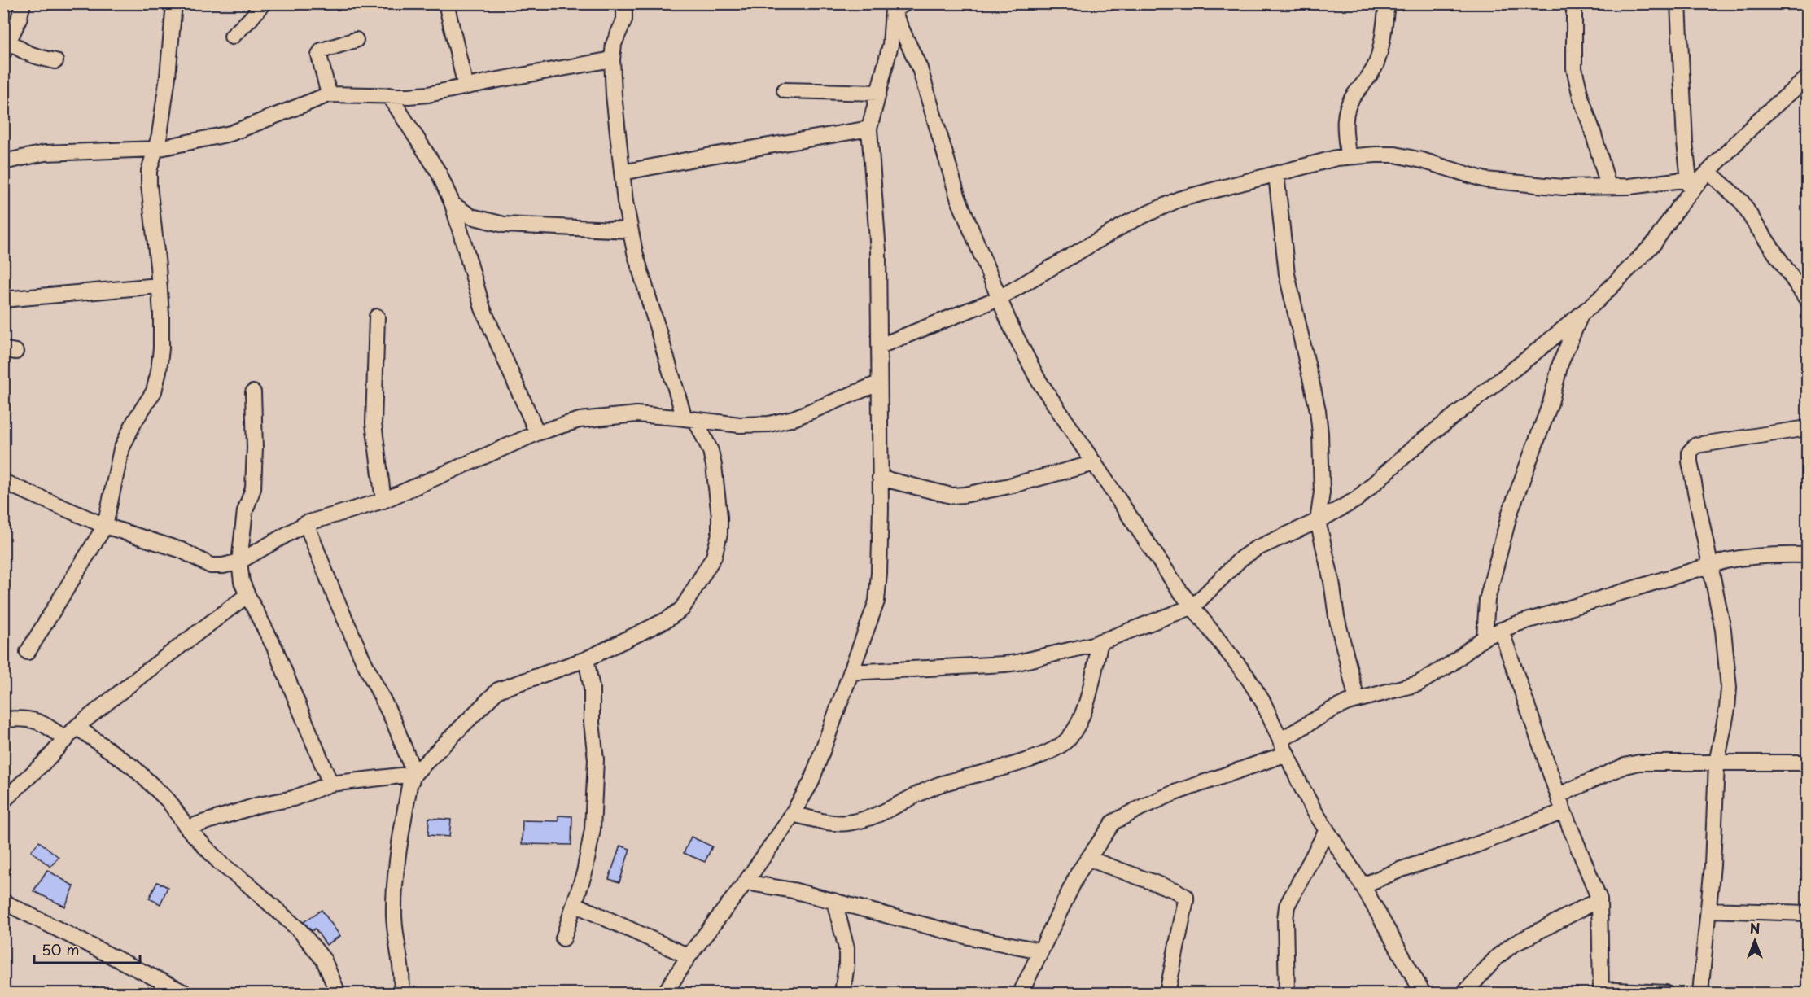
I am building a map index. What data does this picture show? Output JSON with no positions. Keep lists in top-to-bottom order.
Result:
{
  "scale_bar": "50 m",
  "north": "top"
}
